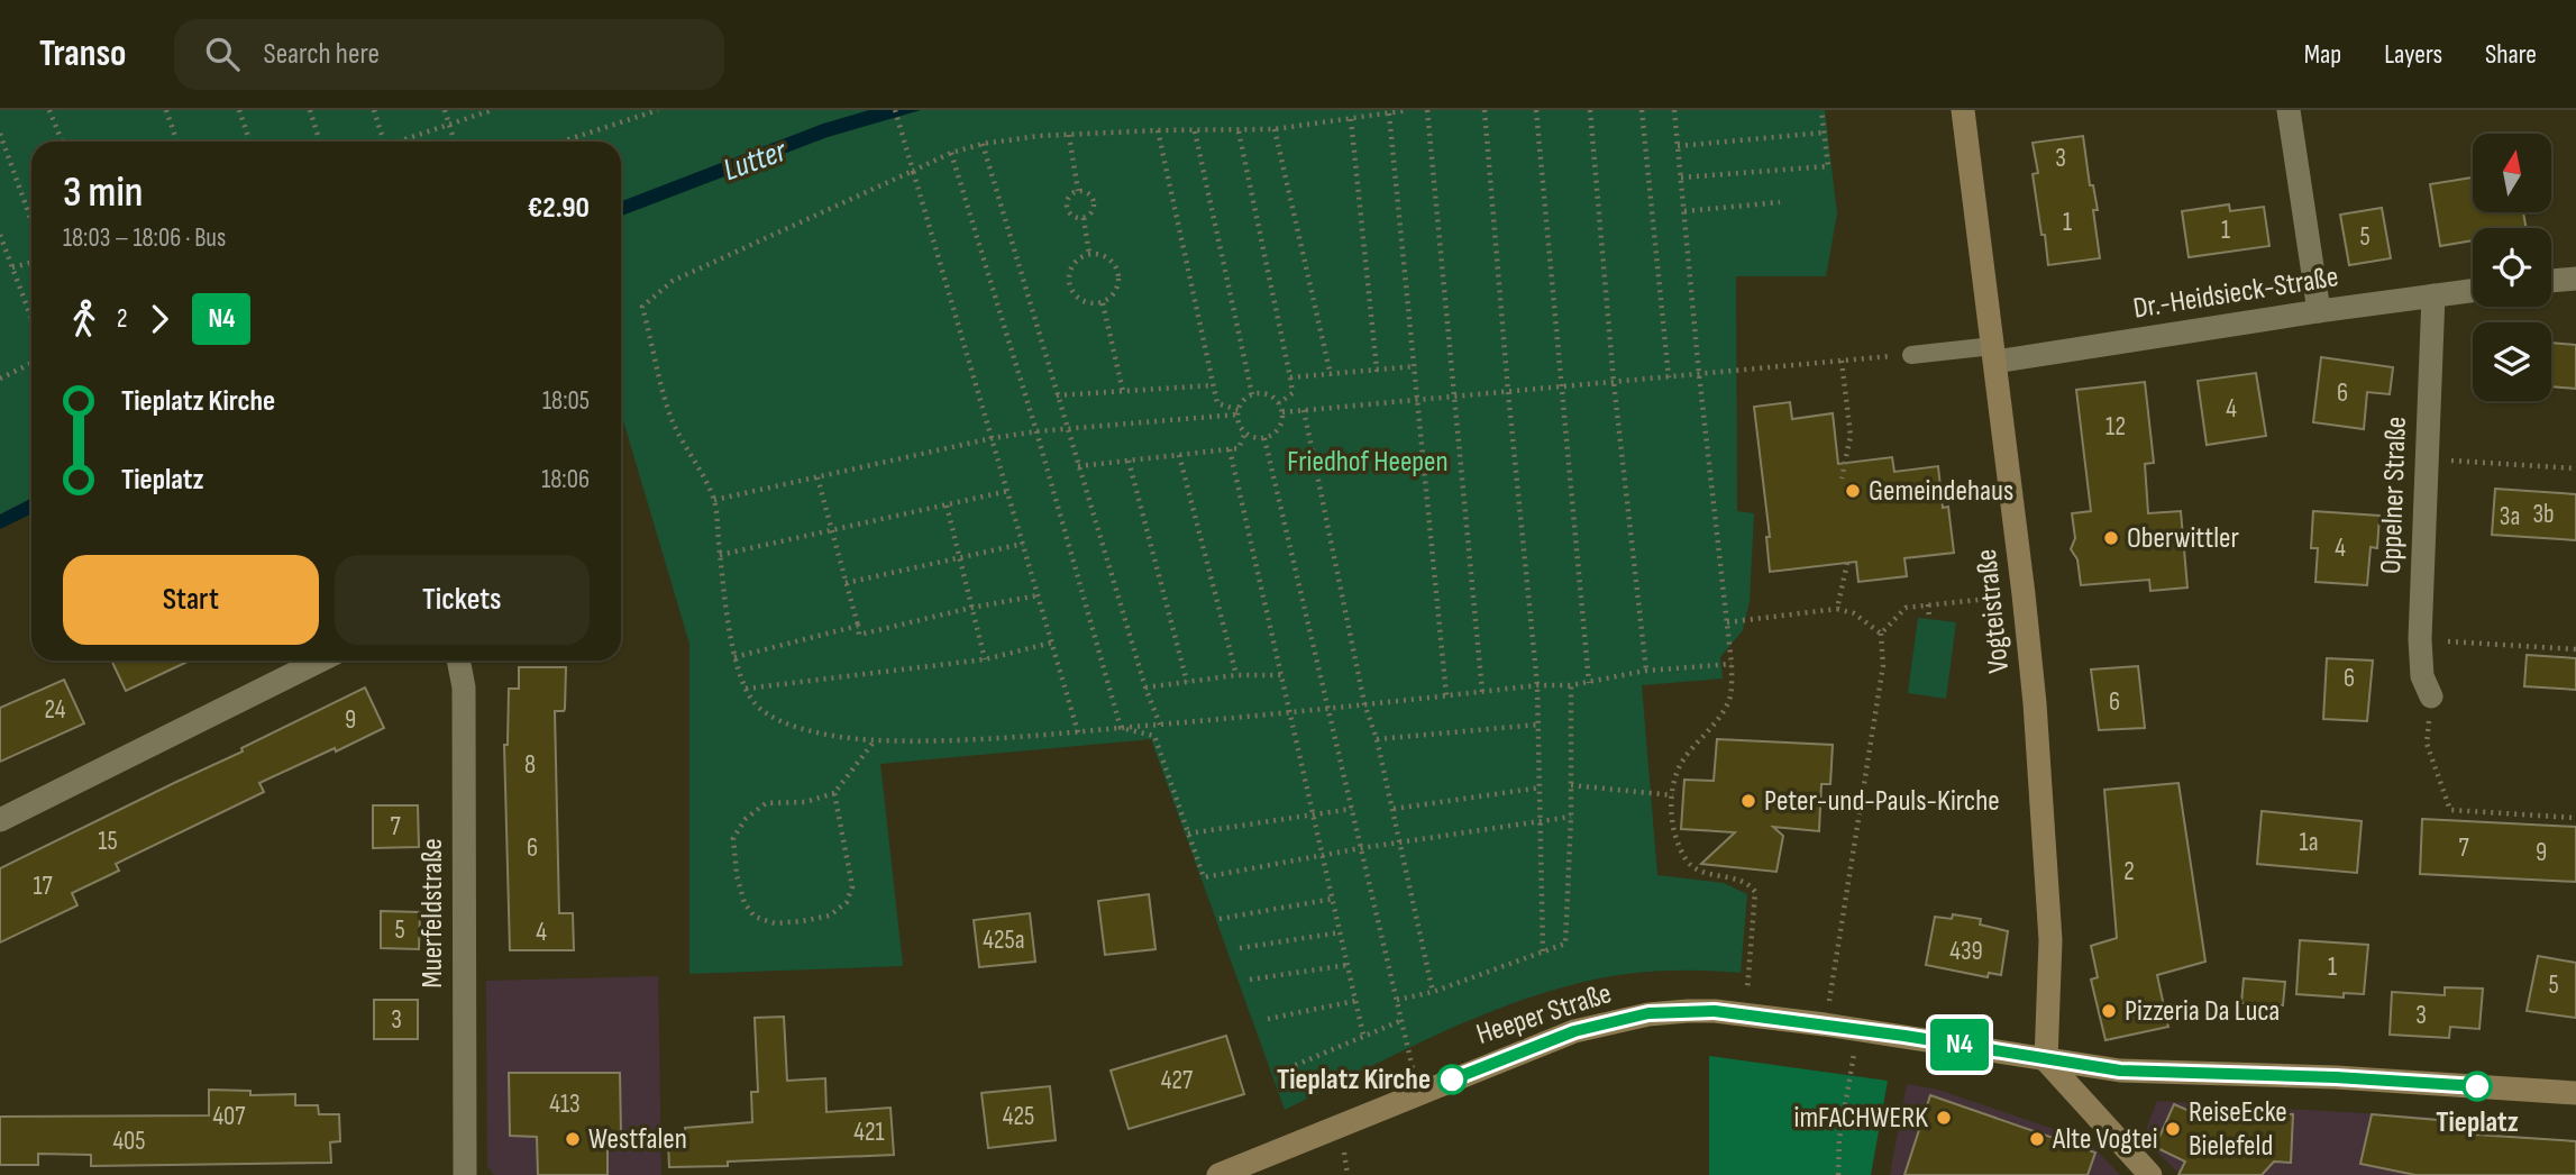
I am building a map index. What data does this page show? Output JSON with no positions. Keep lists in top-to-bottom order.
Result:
{
  "streets": {
    "main road": ["Vogteistraße", "Heeper Straße"],
    "street": ["Dr.-Heidsieck-Straße", "Oppelner Straße", "Muerfeldstraße"]
  },
  "crossings": [
    ["Dr.-Heidsieck-Straße", "Oppelner Straße"],
    ["Dr.-Heidsieck-Straße", "Vogteistraße"],
    ["Vogteistraße", "Heeper Straße"]
  ],
  "water": ["Lutter"],
  "parks": ["Friedhof Heepen"],
  "places": [
    "Gemeindehaus",
    "Oberwittler",
    "Peter-und-Pauls-Kirche",
    "Pizzeria Da Luca",
    "Tieplatz Kirche",
    "Tieplatz",
    "imFACHWERK",
    "ReiseEcke Bielefeld",
    "Westfalen",
    "Alte Vogtei"
  ],
  "lines": ["bus line N4"],
  "house_numbers": [
    "3",
    "1",
    "1",
    "5",
    "6",
    "4",
    "12",
    "3b",
    "3a",
    "4",
    "6",
    "6",
    "24",
    "9",
    "8",
    "7",
    "15",
    "1a",
    "6",
    "7",
    "9",
    "2",
    "17",
    "5",
    "4",
    "425a",
    "439",
    "1",
    "5",
    "3",
    "3",
    "427",
    "413",
    "407",
    "425",
    "421",
    "405"
  ],
  "north": "top",
  "page": {
    "header": "Transo",
    "search": "Search here",
    "nav": ["Map", "Layers", "Share"],
    "on_map": "N4",
    "heading": ["3 min", "18:03 – 18:06 · Bus", "€2.90"],
    "legs": ["2", "N4"],
    "list": [
      {
        "name": "Tieplatz Kirche",
        "value": "18:05"
      },
      {
        "name": "Tieplatz",
        "value": "18:06"
      }
    ],
    "buttons": ["Start", "Tickets"]
  }
}
